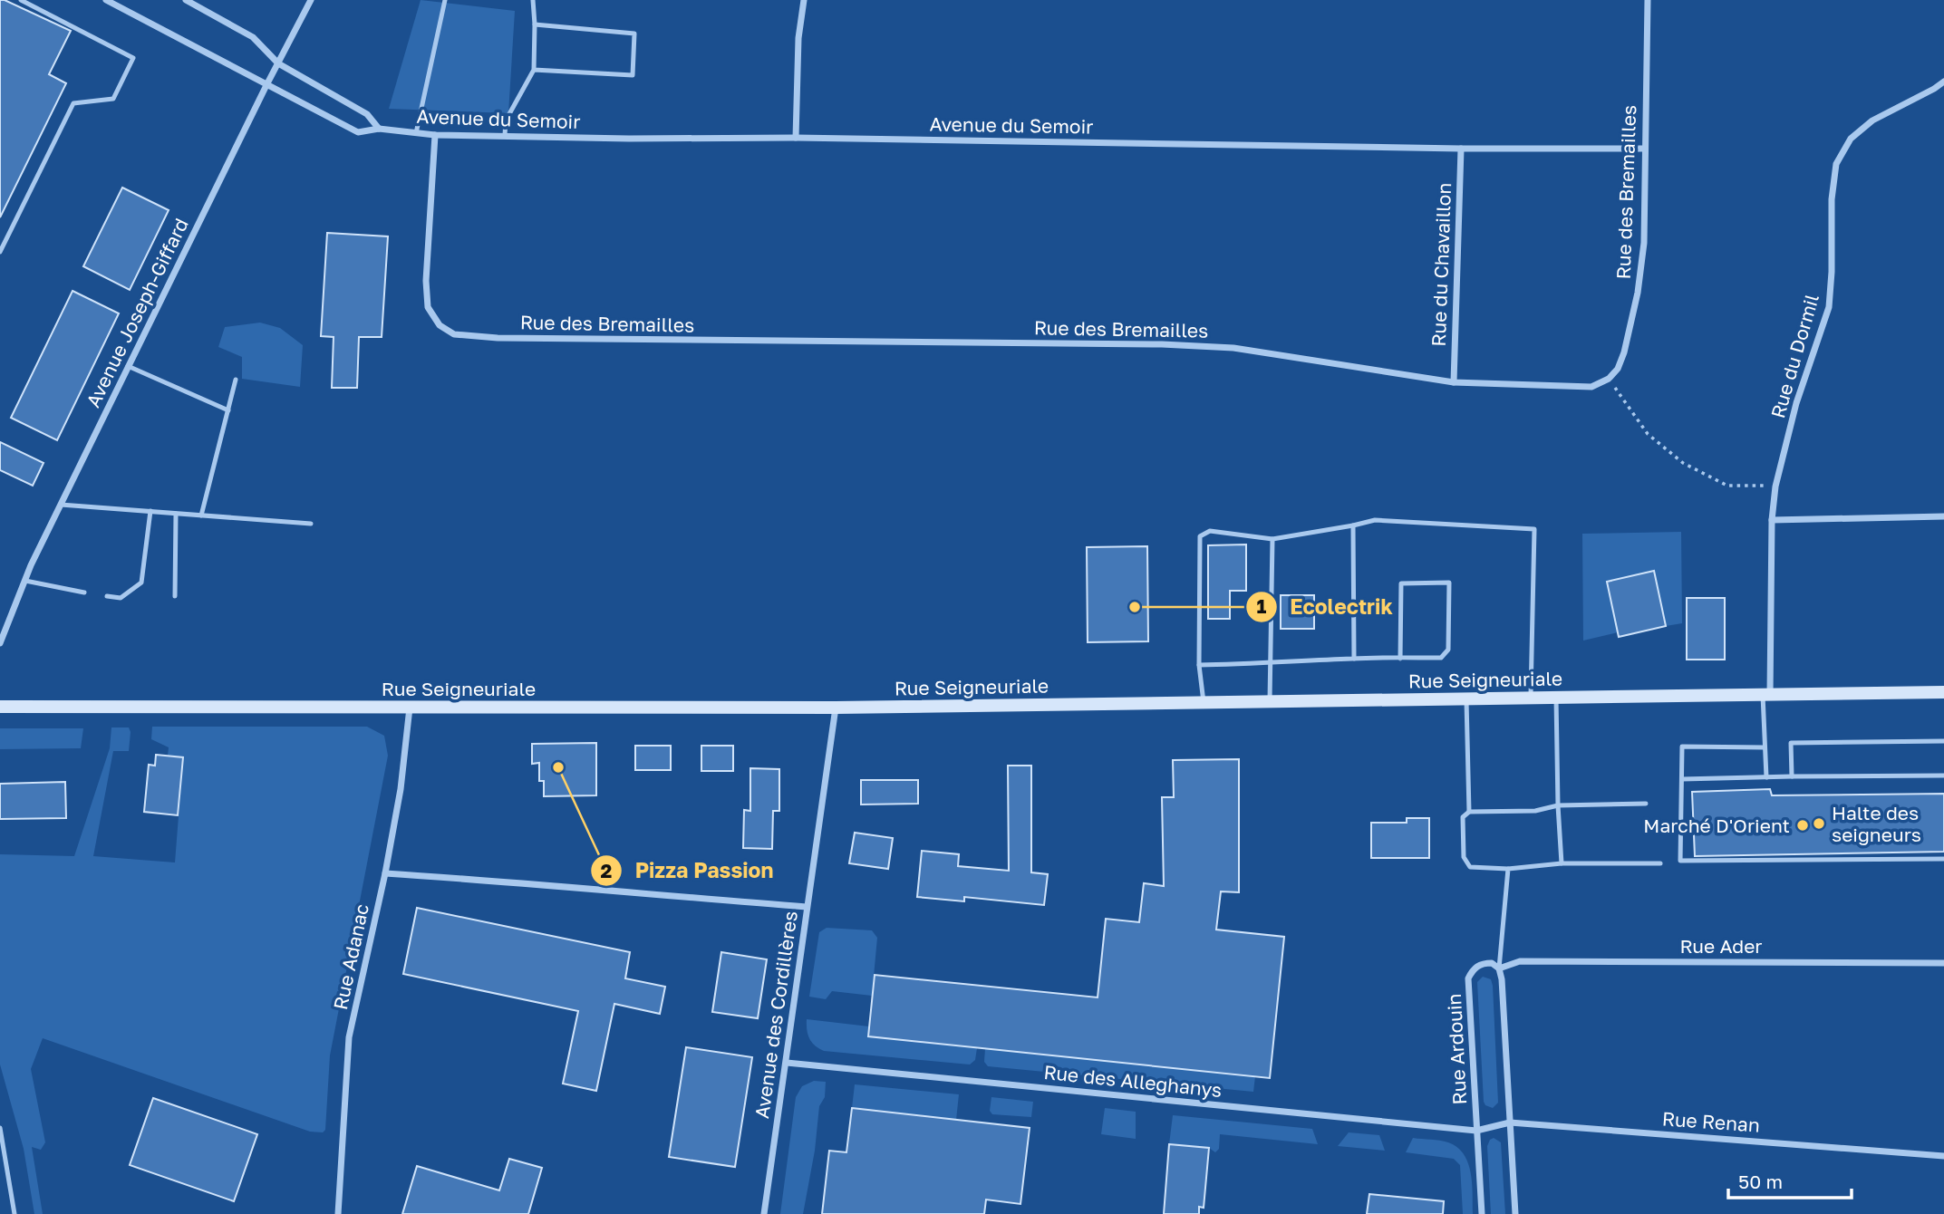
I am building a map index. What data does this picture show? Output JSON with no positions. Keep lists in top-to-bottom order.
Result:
{
  "streets": {
    "street": [
      "Avenue du Semoir",
      "Rue des Bremailles",
      "Rue du Chavaillon",
      "Avenue Joseph-Giffard",
      "Rue du Dormil",
      "Rue Seigneuriale",
      "Rue Ader",
      "Rue Adanac",
      "Avenue des Cordillères",
      "Rue Ardouin",
      "Rue des Alleghanys",
      "Rue Renan"
    ]
  },
  "crossings": [
    ["Avenue du Semoir", "Rue des Bremailles"],
    ["Avenue du Semoir", "Rue du Chavaillon"],
    ["Avenue du Semoir", "Avenue Joseph-Giffard"],
    ["Rue des Bremailles", "Rue du Chavaillon"],
    ["Rue du Dormil", "Rue Seigneuriale"],
    ["Rue Seigneuriale", "Rue Adanac"],
    ["Rue Seigneuriale", "Avenue des Cordillères"],
    ["Rue Ader", "Rue Ardouin"],
    ["Avenue des Cordillères", "Rue des Alleghanys"],
    ["Rue Ardouin", "Rue des Alleghanys"],
    ["Rue Ardouin", "Rue Renan"],
    ["Rue des Alleghanys", "Rue Renan"]
  ],
  "places": [
    "Ecolectrik",
    "Pizza Passion",
    "Halte des seigneurs",
    "Marché D'Orient"
  ],
  "scale_bar": "50 m"
}
